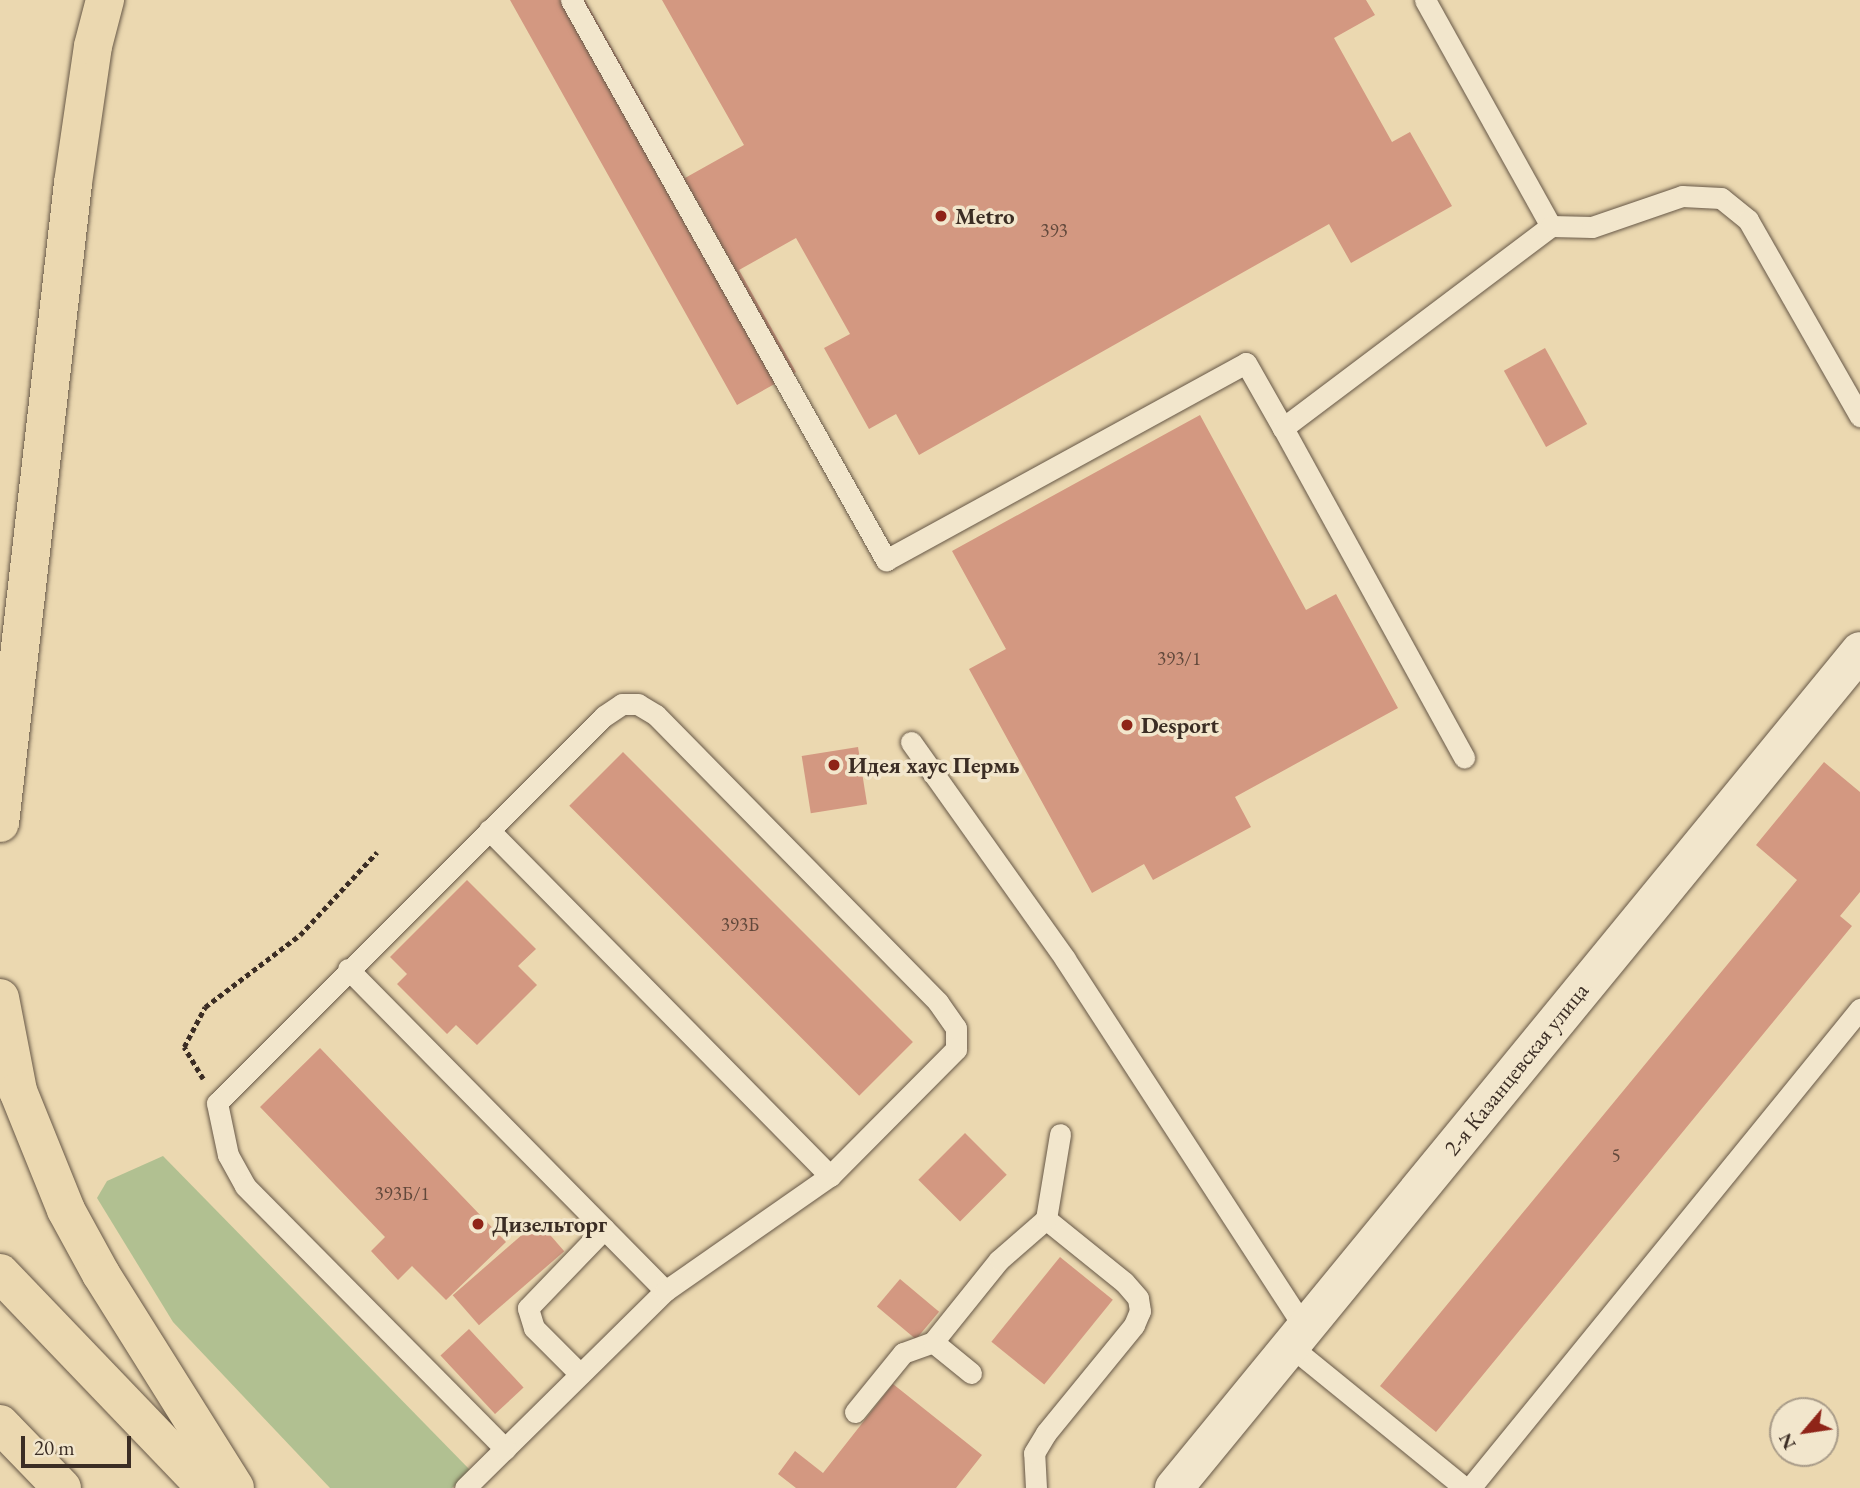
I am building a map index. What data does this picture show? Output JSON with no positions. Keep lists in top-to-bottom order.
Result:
{
  "streets": {
    "street": ["2-я Казанцевская улица"]
  },
  "places": [
    "Metro",
    "Desport",
    "Идея хаус Пермь",
    "Дизельторг"
  ],
  "house_numbers": [
    "393",
    "393/1",
    "393Б",
    "5",
    "393Б/1"
  ],
  "scale_bar": "20 m",
  "north": "bottom left"
}
